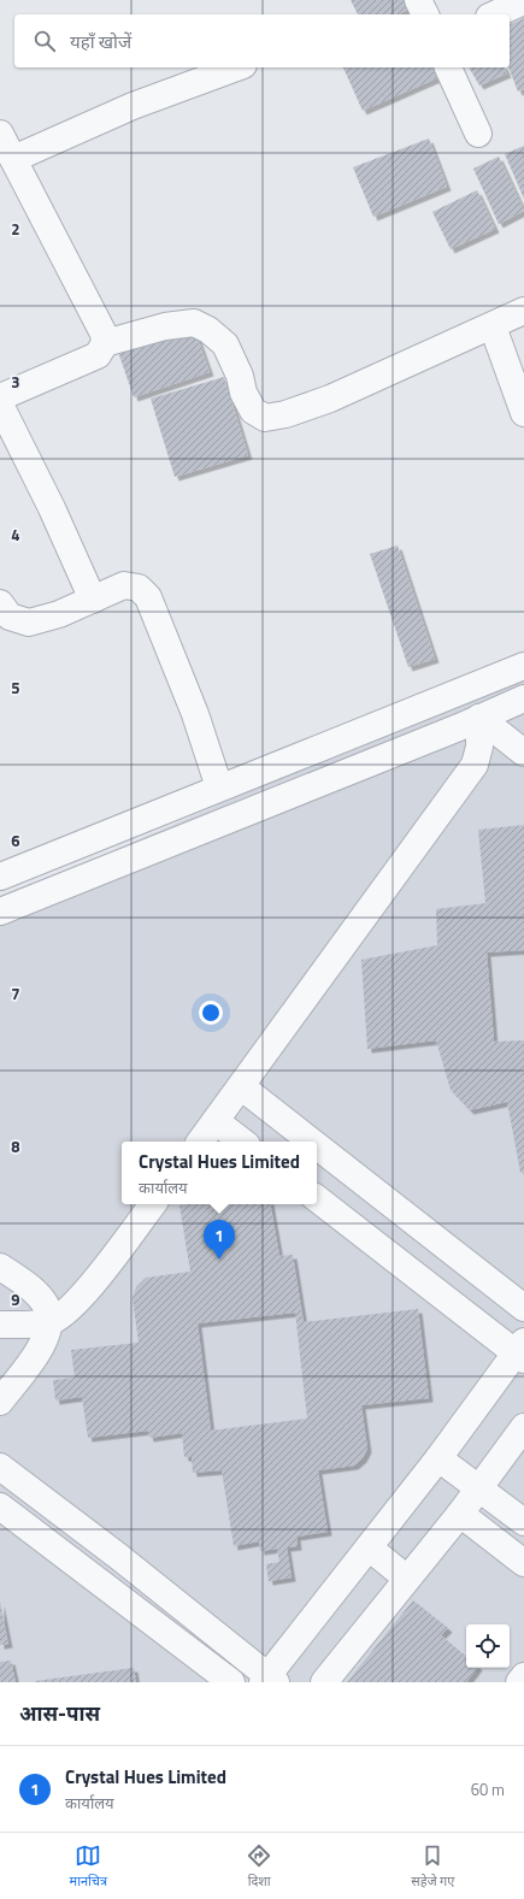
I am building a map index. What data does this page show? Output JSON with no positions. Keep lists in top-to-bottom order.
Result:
{
  "page": {
    "search": "यहाँ खोजें",
    "popup": ["Crystal Hues Limited", "कार्यालय"],
    "pins": "1",
    "heading": "आस-पास",
    "list": [
      {
        "mark": "1",
        "name": "Crystal Hues Limited",
        "note": "कार्यालय",
        "value": "60 m"
      }
    ],
    "nav": ["मानचित्र", "दिशा", "सहेजे गए"]
  },
  "grid": {
    "rows": [
      "2",
      "3",
      "4",
      "5",
      "6",
      "7",
      "8",
      "9"
    ]
  }
}
